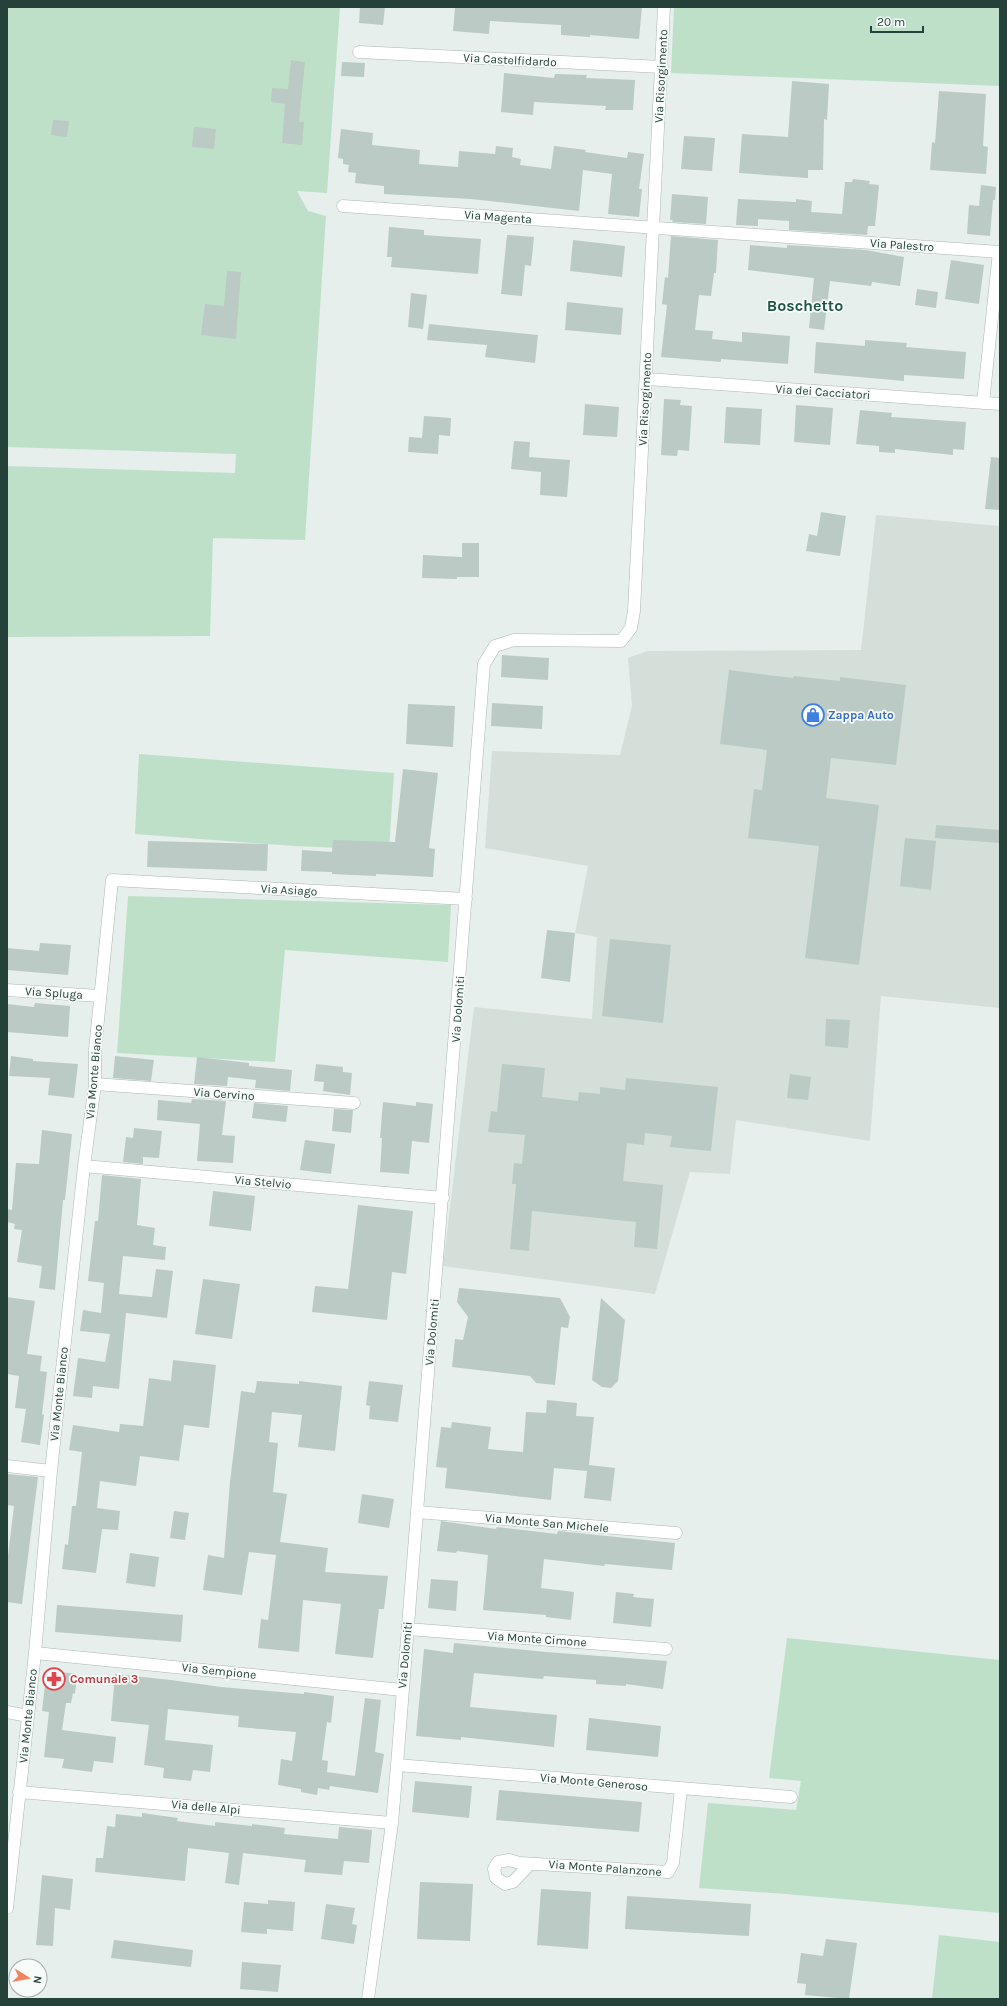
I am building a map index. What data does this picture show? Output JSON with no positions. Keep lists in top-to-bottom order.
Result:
{
  "streets": {
    "street": [
      "Via Castelfidardo",
      "Via Risorgimento",
      "Via Magenta",
      "Via Palestro",
      "Via dei Cacciatori",
      "Via Asiago",
      "Via Spluga",
      "Via Dolomiti",
      "Via Monte Bianco",
      "Via Cervino",
      "Via Stelvio",
      "Via Monte San Michele",
      "Via Monte Cimone",
      "Via Sempione",
      "Via Monte Generoso",
      "Via delle Alpi",
      "Via Monte Palanzone"
    ]
  },
  "crossings": [
    ["Via Castelfidardo", "Via Risorgimento"],
    ["Via Risorgimento", "Via Magenta"],
    ["Via Risorgimento", "Via Palestro"],
    ["Via Risorgimento", "Via dei Cacciatori"],
    ["Via Risorgimento", "Via Dolomiti"],
    ["Via Magenta", "Via Palestro"],
    ["Via Palestro", "Via dei Cacciatori"],
    ["Via Asiago", "Via Dolomiti"],
    ["Via Asiago", "Via Monte Bianco"],
    ["Via Spluga", "Via Monte Bianco"],
    ["Via Dolomiti", "Via Stelvio"],
    ["Via Dolomiti", "Via Monte San Michele"],
    ["Via Dolomiti", "Via Monte Cimone"],
    ["Via Dolomiti", "Via Sempione"],
    ["Via Dolomiti", "Via Monte Generoso"],
    ["Via Dolomiti", "Via delle Alpi"],
    ["Via Monte Bianco", "Via Cervino"],
    ["Via Monte Bianco", "Via Stelvio"],
    ["Via Monte Bianco", "Via Sempione"],
    ["Via Monte Bianco", "Via delle Alpi"],
    ["Via Monte Generoso", "Via Monte Palanzone"]
  ],
  "districts": ["Boschetto"],
  "places": {
    "shop": ["Zappa Auto"],
    "pharmacy": ["Comunale 3"]
  },
  "scale_bar": "20 m",
  "north": "right"
}
